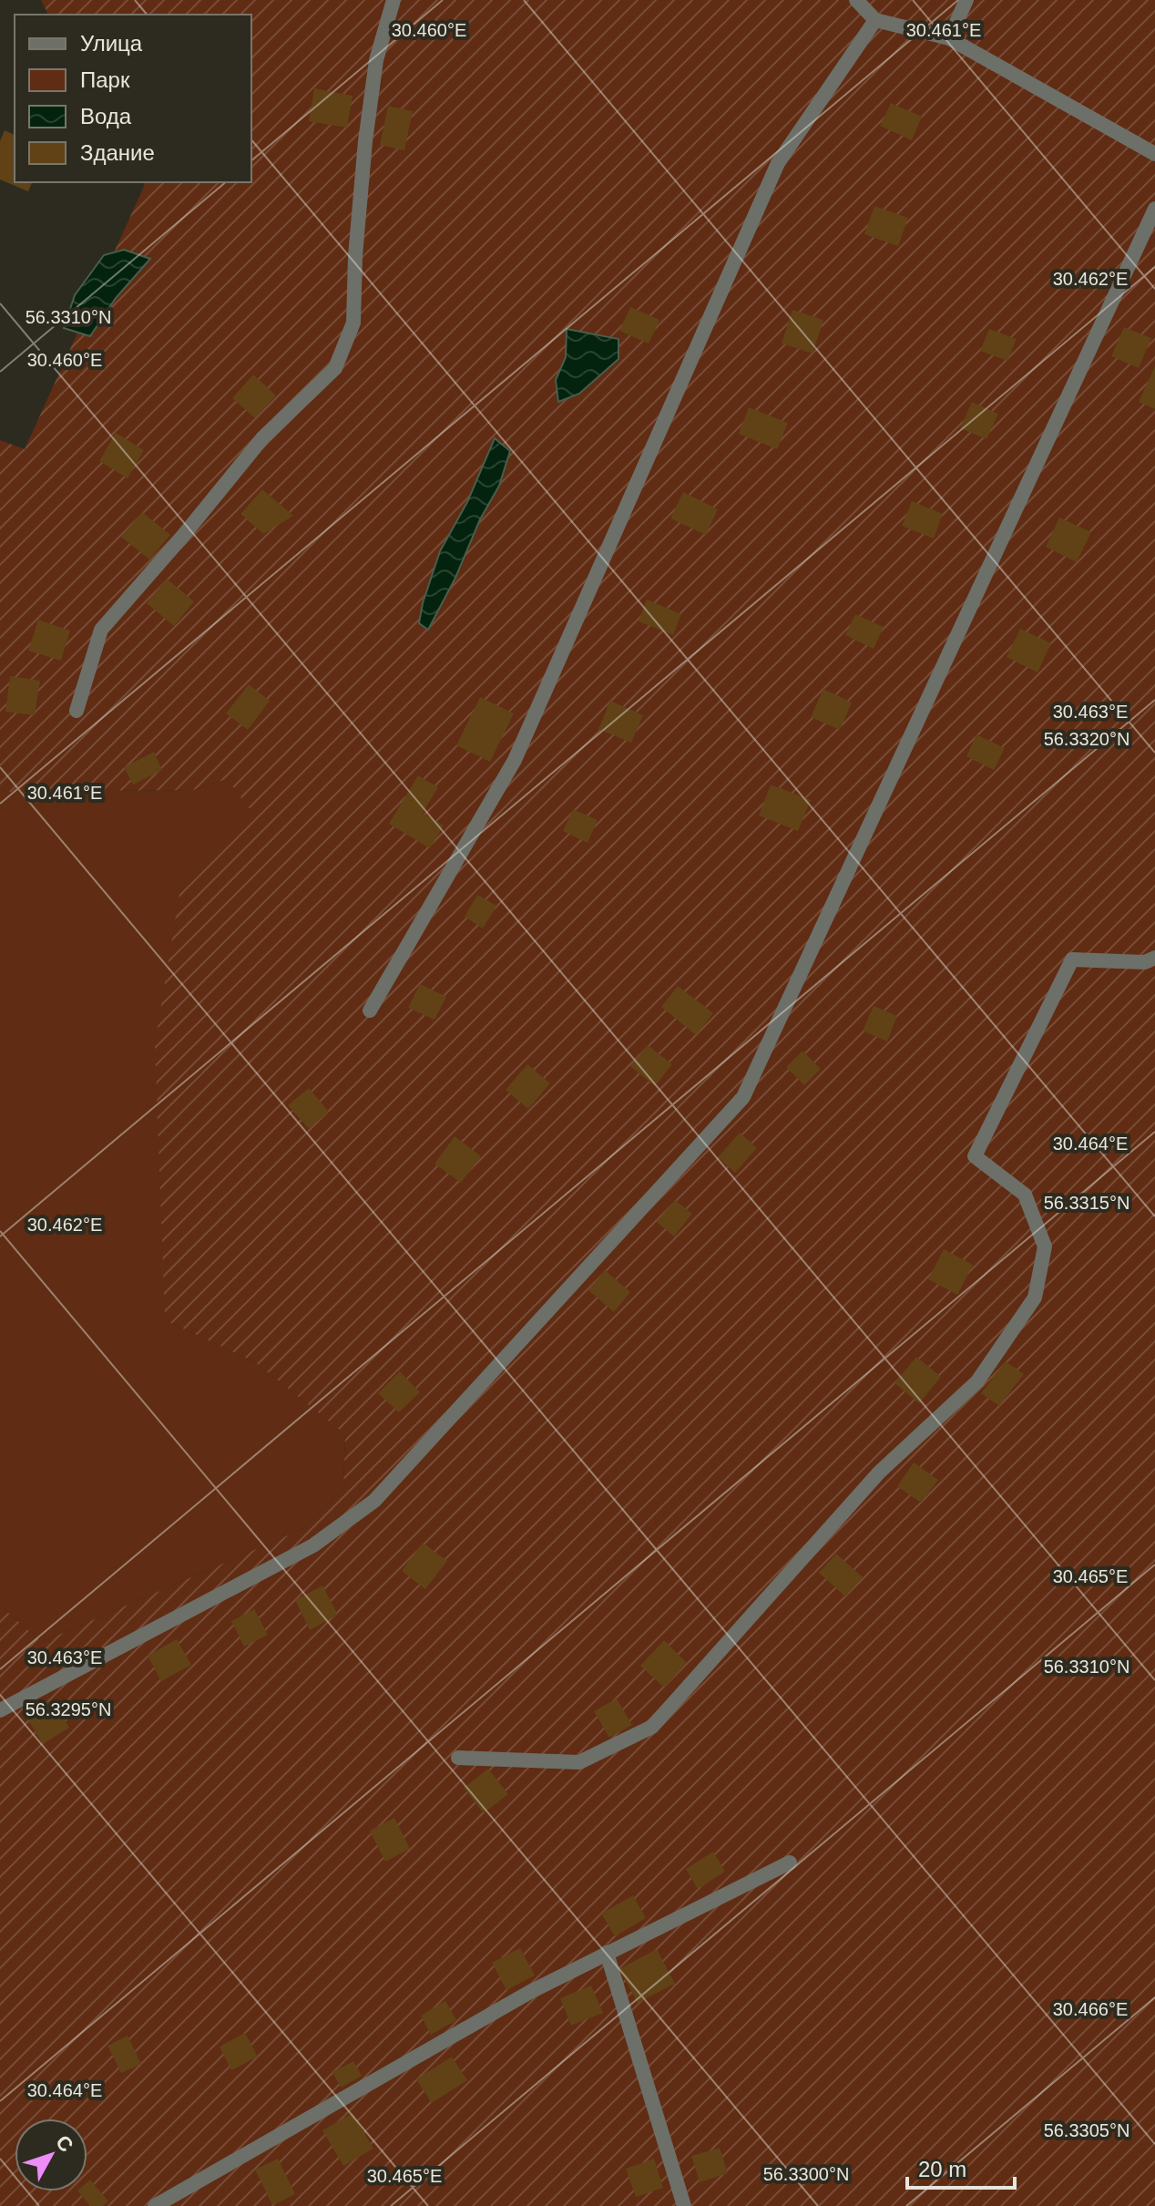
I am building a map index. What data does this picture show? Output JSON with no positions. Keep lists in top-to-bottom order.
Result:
{
  "legend": [
    "Улица",
    "Парк",
    "Вода",
    "Здание"
  ],
  "scale_bar": "20 m",
  "north": "top right",
  "coordinates": [
    "30.460°E",
    "30.461°E",
    "30.462°E",
    "56.3310°N",
    "30.463°E",
    "56.3320°N",
    "30.464°E",
    "56.3315°N",
    "30.465°E",
    "56.3295°N",
    "30.466°E",
    "56.3305°N",
    "56.3300°N"
  ]
}
